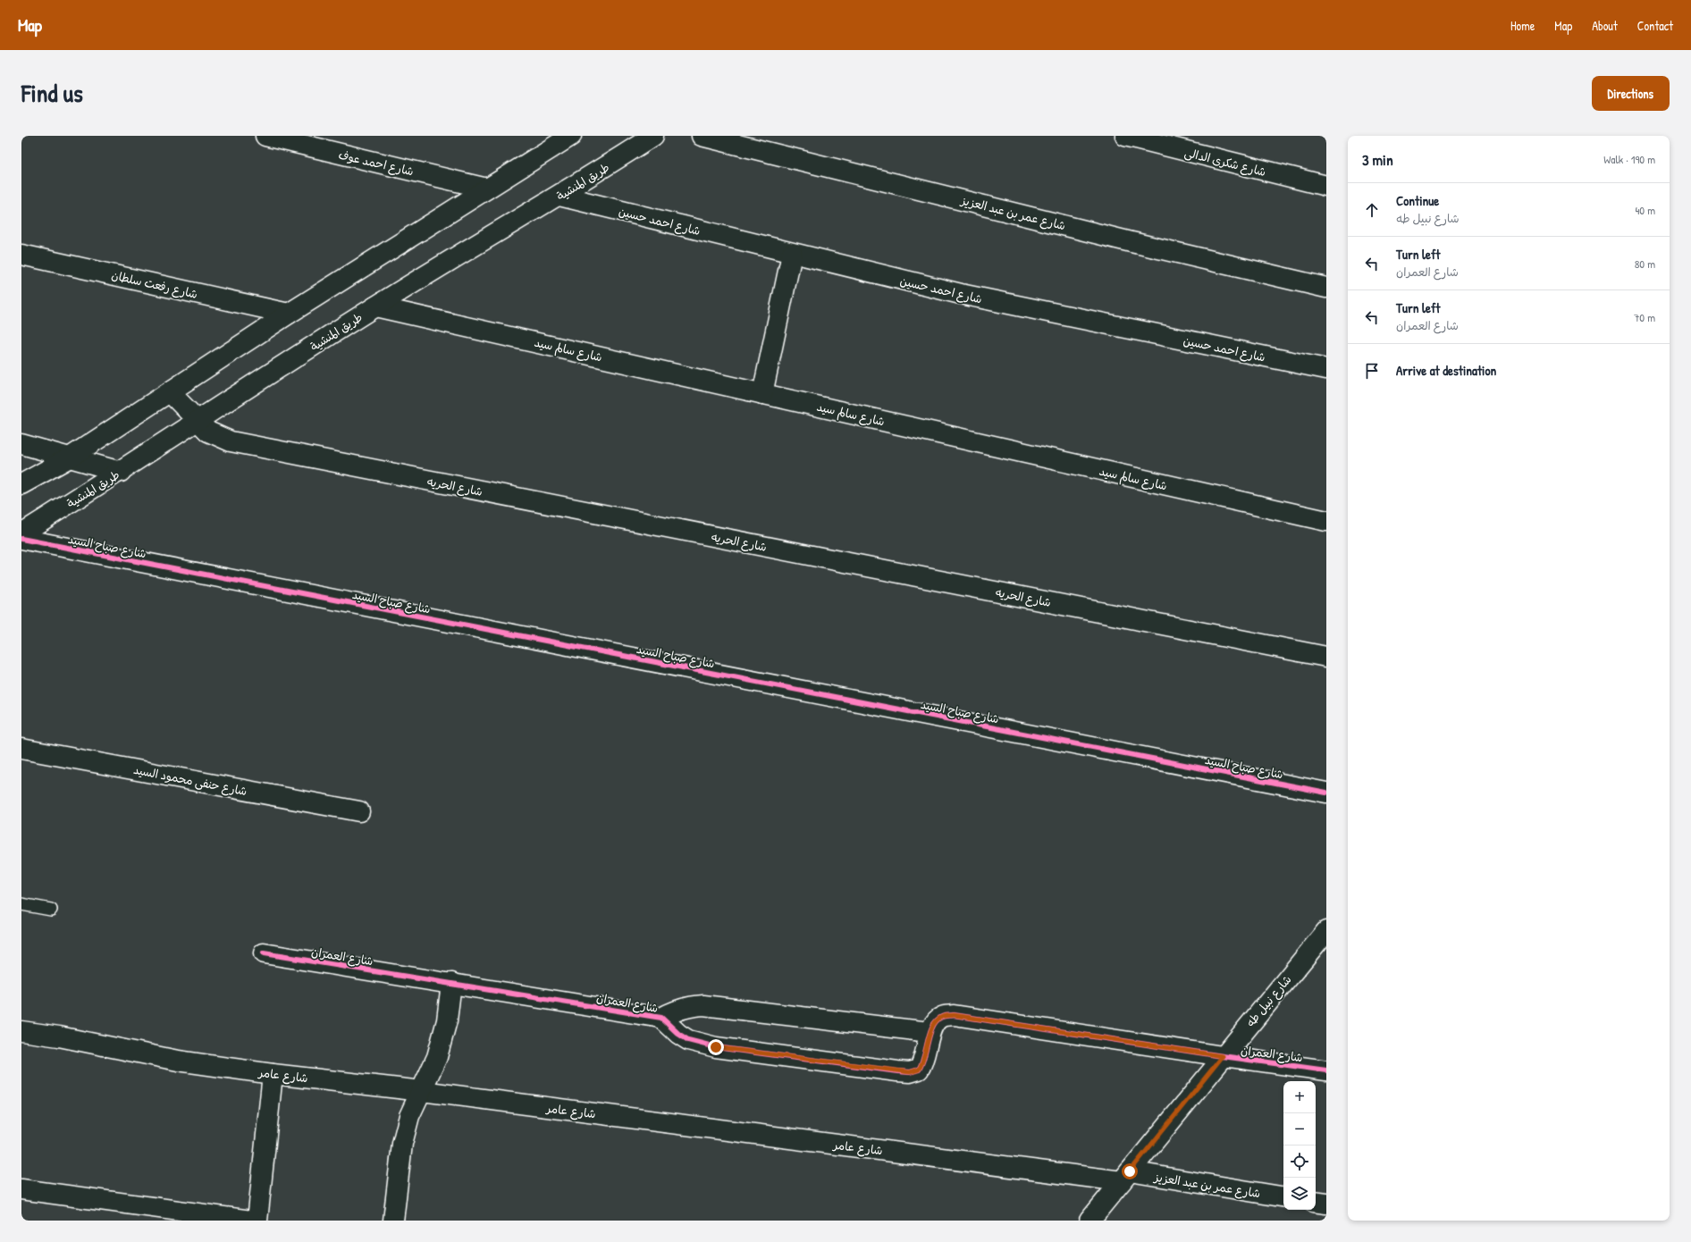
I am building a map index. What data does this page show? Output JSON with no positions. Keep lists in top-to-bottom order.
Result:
{
  "streets": {
    "street": [
      "شارع شكرى الدالى",
      "شارع احمد عوف",
      "طريق المنشية",
      "شارع عمر بن عبد العزيز",
      "شارع احمد حسين",
      "شارع رفعت سلطان",
      "شارع سالم سيد",
      "شارع الحريه",
      "شارع صباح السيد",
      "شارع حنفى محمود السيد",
      "شارع العمران",
      "شارع نبيل طه",
      "شارع عامر"
    ]
  },
  "crossings": [
    ["طريق المنشية", "شارع احمد حسين"],
    ["طريق المنشية", "شارع سالم سيد"],
    ["طريق المنشية", "شارع الحريه"],
    ["شارع عمر بن عبد العزيز", "شارع نبيل طه"],
    ["شارع عمر بن عبد العزيز", "شارع عامر"],
    ["شارع العمران", "شارع نبيل طه"],
    ["شارع نبيل طه", "شارع عامر"]
  ],
  "page": {
    "header": "Map",
    "nav": [
      "Home",
      "Map",
      "About",
      "Contact"
    ],
    "title": "Find us",
    "buttons": "Directions",
    "heading": ["3 min", "Walk · 190 m"],
    "list": [
      ["Continue", "شارع نبيل طه", "40 m"],
      ["Turn left", "شارع العمران", "80 m"],
      ["Turn left", "شارع العمران", "70 m"],
      "Arrive at destination"
    ],
    "map_buttons": ["+", "−"]
  }
}
